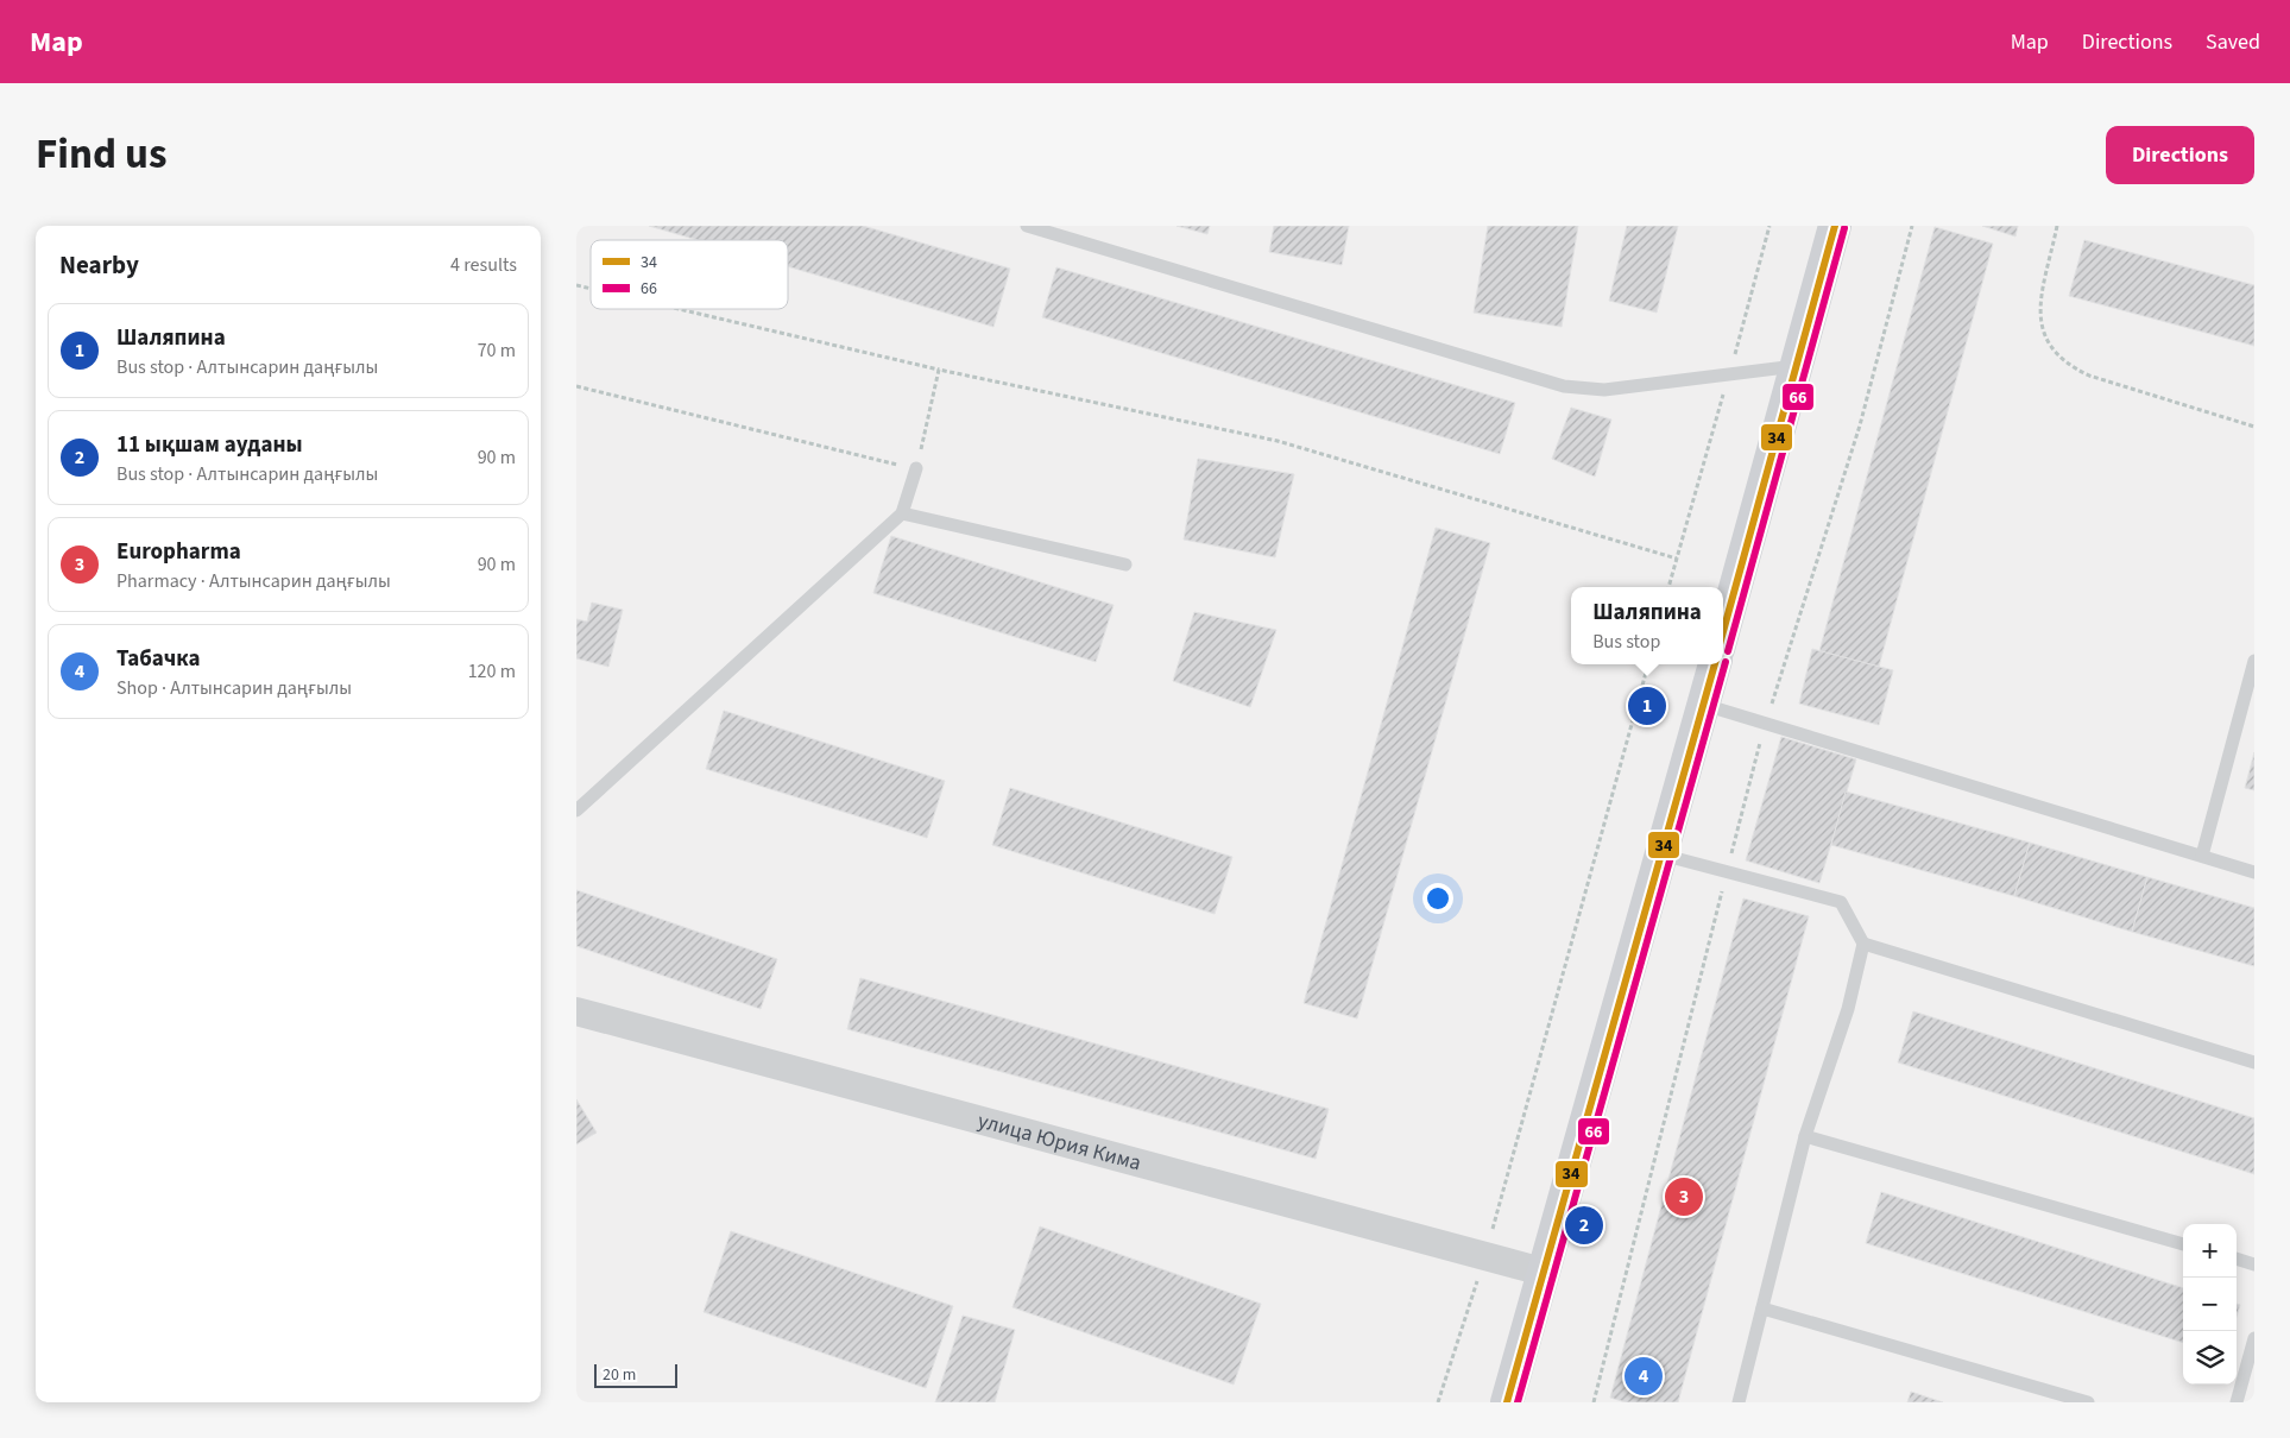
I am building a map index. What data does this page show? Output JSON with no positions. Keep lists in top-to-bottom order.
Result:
{
  "streets": {
    "street": ["улица Юрия Кима"]
  },
  "lines": ["transit line 34", "transit line 66"],
  "legend": ["34", "66"],
  "scale_bar": "20 m",
  "page": {
    "header": "Map",
    "nav": ["Map", "Directions", "Saved"],
    "title": "Find us",
    "buttons": "Directions",
    "heading": ["Nearby", "4 results"],
    "list": [
      {
        "mark": "1",
        "name": "Шаляпина",
        "note": "Bus stop · Алтынсарин даңғылы",
        "value": "70 m"
      },
      {
        "mark": "2",
        "name": "11 ықшам ауданы",
        "note": "Bus stop · Алтынсарин даңғылы",
        "value": "90 m"
      },
      {
        "mark": "3",
        "name": "Europharma",
        "note": "Pharmacy · Алтынсарин даңғылы",
        "value": "90 m"
      },
      {
        "mark": "4",
        "name": "Табачка",
        "note": "Shop · Алтынсарин даңғылы",
        "value": "120 m"
      }
    ],
    "popup": ["Шаляпина", "Bus stop"],
    "pins": [
      "1",
      "3",
      "2",
      "4"
    ],
    "map_buttons": ["+", "−"],
    "scale": "20 m"
  }
}
